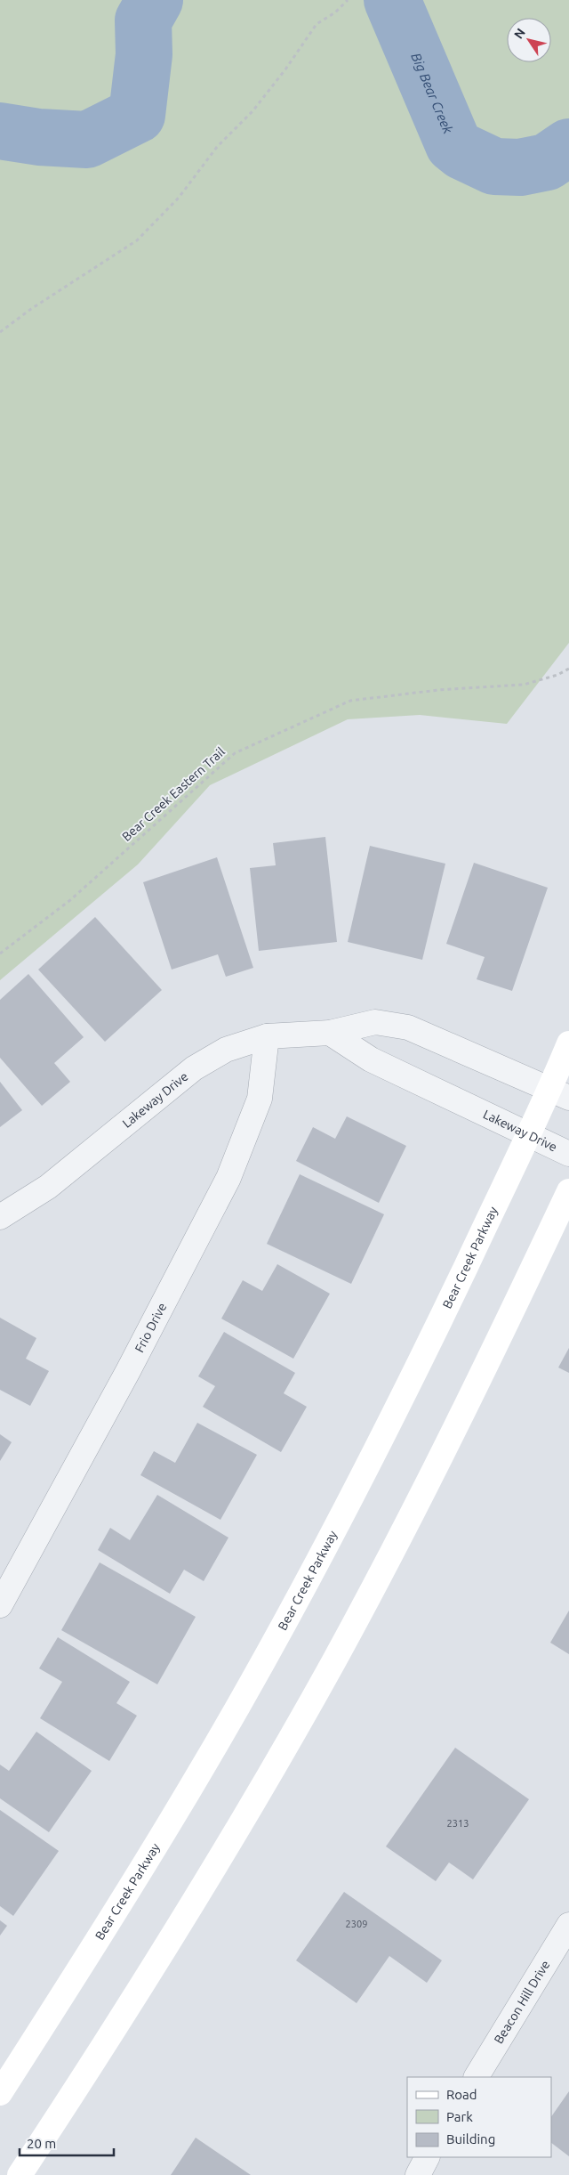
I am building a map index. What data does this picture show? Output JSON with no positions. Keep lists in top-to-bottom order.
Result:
{
  "streets": {
    "main road": ["Bear Creek Parkway"],
    "street": ["Lakeway Drive", "Frio Drive", "Beacon Hill Drive"],
    "path": ["Bear Creek Eastern Trail"]
  },
  "crossings": [
    ["Lakeway Drive", "Bear Creek Parkway"],
    ["Lakeway Drive", "Frio Drive"]
  ],
  "water": ["Big Bear Creek"],
  "house_numbers": ["2313", "2309"],
  "legend": ["Road", "Park", "Building"],
  "scale_bar": "20 m",
  "north": "top left"
}
